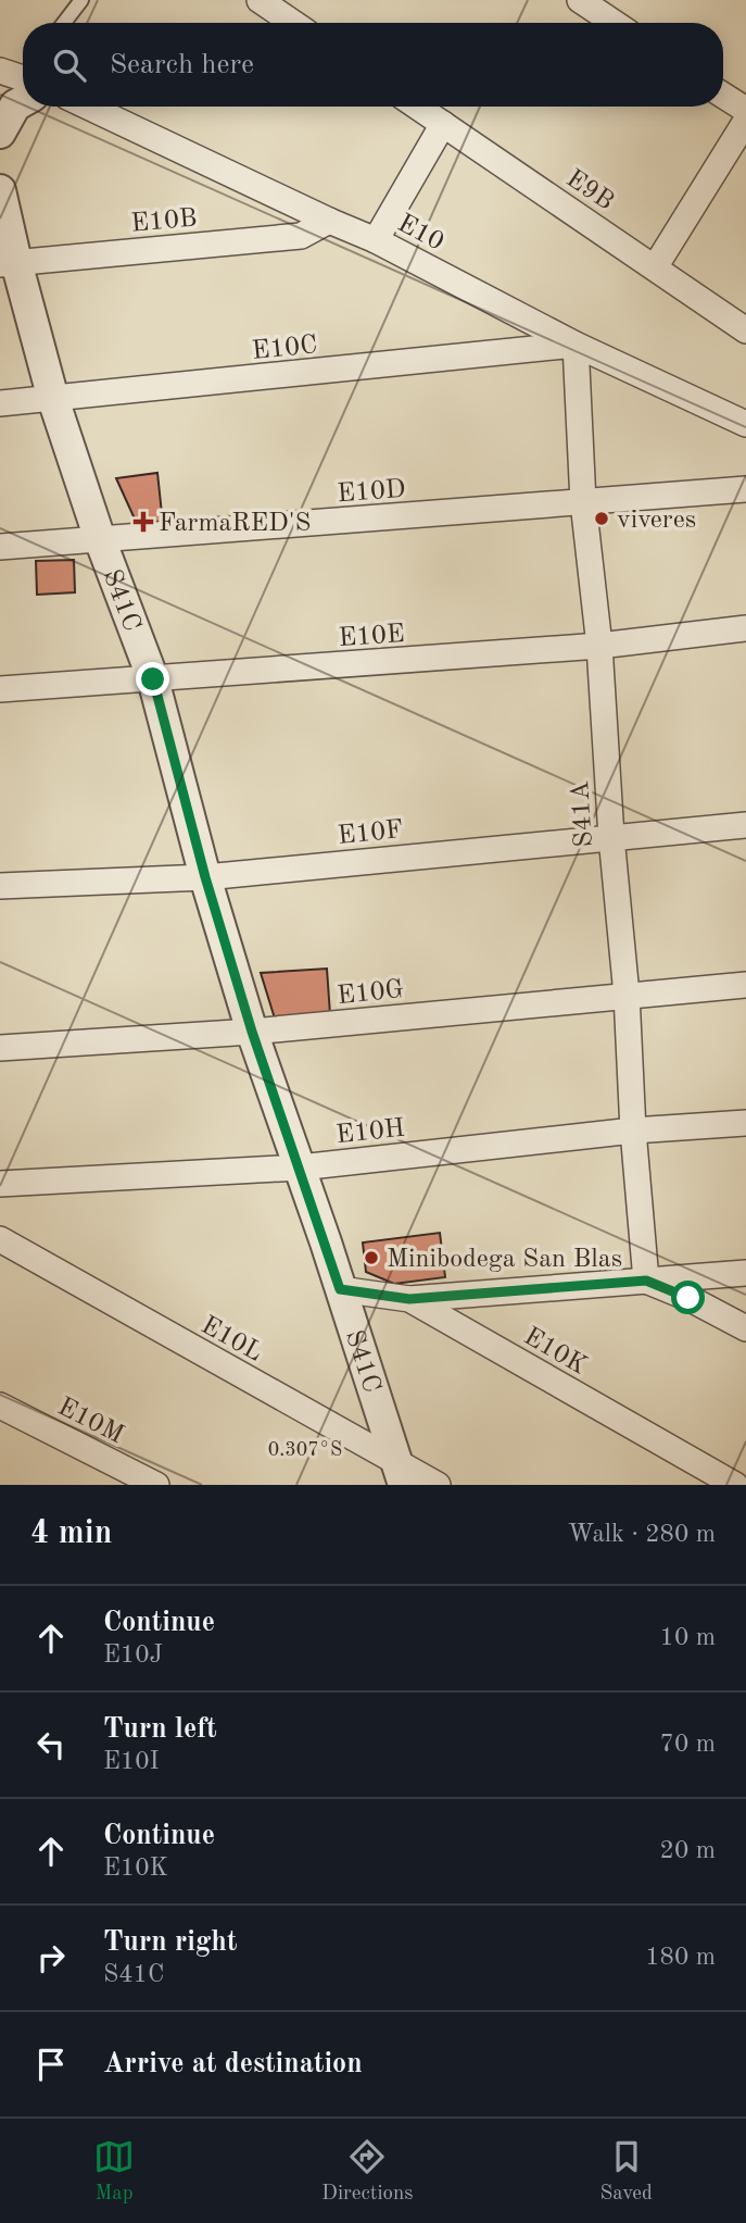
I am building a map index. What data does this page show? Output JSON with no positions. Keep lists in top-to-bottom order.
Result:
{
  "streets": {
    "street": [
      "E9B",
      "E10B",
      "E10",
      "E10C",
      "E10D",
      "S41C",
      "E10E",
      "S41A",
      "E10F",
      "E10G",
      "E10H",
      "E10L",
      "E10K",
      "E10M"
    ]
  },
  "crossings": [
    ["E10B", "E10"],
    ["E10B", "S41C"],
    ["E10", "E10C"],
    ["E10", "S41A"],
    ["E10C", "S41C"],
    ["E10C", "S41A"],
    ["E10D", "S41C"],
    ["E10D", "S41A"],
    ["S41C", "E10E"],
    ["S41C", "E10F"],
    ["S41C", "E10G"],
    ["S41C", "E10H"],
    ["S41C", "E10L"],
    ["S41C", "E10K"],
    ["E10E", "S41A"],
    ["S41A", "E10F"],
    ["S41A", "E10G"],
    ["S41A", "E10H"]
  ],
  "places": {
    "other": ["viveres", "Minibodega San Blas"],
    "health": ["FarmaRED'S"]
  },
  "page": {
    "search": "Search here",
    "heading": ["4 min", "Walk · 280 m"],
    "list": [
      ["Continue", "E10J", "10 m"],
      ["Turn left", "E10I", "70 m"],
      ["Continue", "E10K", "20 m"],
      ["Turn right", "S41C", "180 m"],
      "Arrive at destination"
    ],
    "nav": ["Map", "Directions", "Saved"]
  },
  "coordinates": ["0.307°S"]
}
